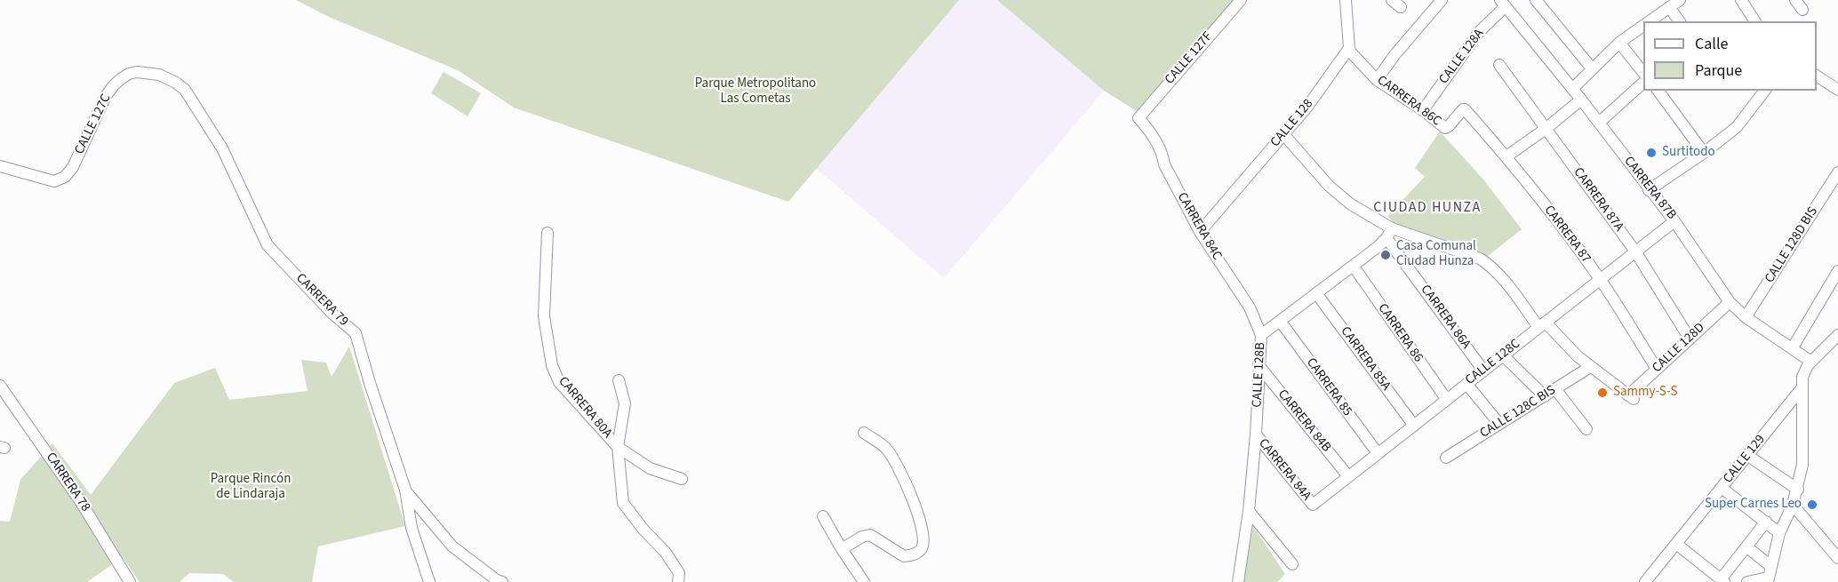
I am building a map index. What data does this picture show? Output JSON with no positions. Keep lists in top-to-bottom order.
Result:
{
  "streets": {
    "street": [
      "CALLE 128A",
      "CALLE 127F",
      "CARRERA 86C",
      "CALLE 128",
      "CALLE 127C",
      "CARRERA 87B",
      "CARRERA 87A",
      "CARRERA 84C",
      "CARRERA 87",
      "CALLE 128D BIS",
      "CARRERA 79",
      "CARRERA 86A",
      "CARRERA 86",
      "CALLE 128D",
      "CARRERA 85A",
      "CALLE 128C",
      "CALLE 128B",
      "CARRERA 85",
      "CARRERA 80A",
      "CALLE 128C BIS",
      "CARRERA 84B",
      "CALLE 129",
      "CARRERA 84A",
      "CARRERA 78"
    ]
  },
  "crossings": [
    ["CALLE 128A", "CARRERA 86C"],
    ["CALLE 128A", "CARRERA 87B"],
    ["CALLE 127F", "CARRERA 84C"],
    ["CARRERA 86C", "CALLE 128"],
    ["CARRERA 86C", "CARRERA 87"],
    ["CALLE 128", "CARRERA 84C"],
    ["CALLE 127C", "CARRERA 79"],
    ["CARRERA 87B", "CALLE 128D BIS"],
    ["CARRERA 87B", "CALLE 128D"],
    ["CARRERA 87B", "CALLE 128C"],
    ["CARRERA 87B", "CALLE 129"],
    ["CARRERA 87A", "CALLE 128D"],
    ["CARRERA 87A", "CALLE 128C"],
    ["CARRERA 84C", "CALLE 128B"],
    ["CARRERA 87", "CALLE 128D"],
    ["CARRERA 87", "CALLE 128C"],
    ["CARRERA 86A", "CALLE 128C"],
    ["CARRERA 86A", "CALLE 128B"],
    ["CARRERA 86", "CALLE 128C"],
    ["CARRERA 86", "CALLE 128B"],
    ["CALLE 128D", "CALLE 128C BIS"],
    ["CARRERA 85A", "CALLE 128C"],
    ["CARRERA 85A", "CALLE 128B"],
    ["CALLE 128C", "CARRERA 85"],
    ["CALLE 128C", "CARRERA 84B"],
    ["CALLE 128C", "CARRERA 84A"],
    ["CALLE 128B", "CARRERA 85"],
    ["CALLE 128B", "CARRERA 84B"],
    ["CALLE 128B", "CARRERA 84A"]
  ],
  "districts": ["CIUDAD HUNZA"],
  "parks": ["Parque Metropolitano Las Cometas", "Parque Rincón de Lindaraja"],
  "places": [
    "Surtitodo",
    "Casa Comunal Ciudad Hunza",
    "Sammy-S-S",
    "Super Carnes Leo"
  ],
  "legend": ["Calle", "Parque"]
}
